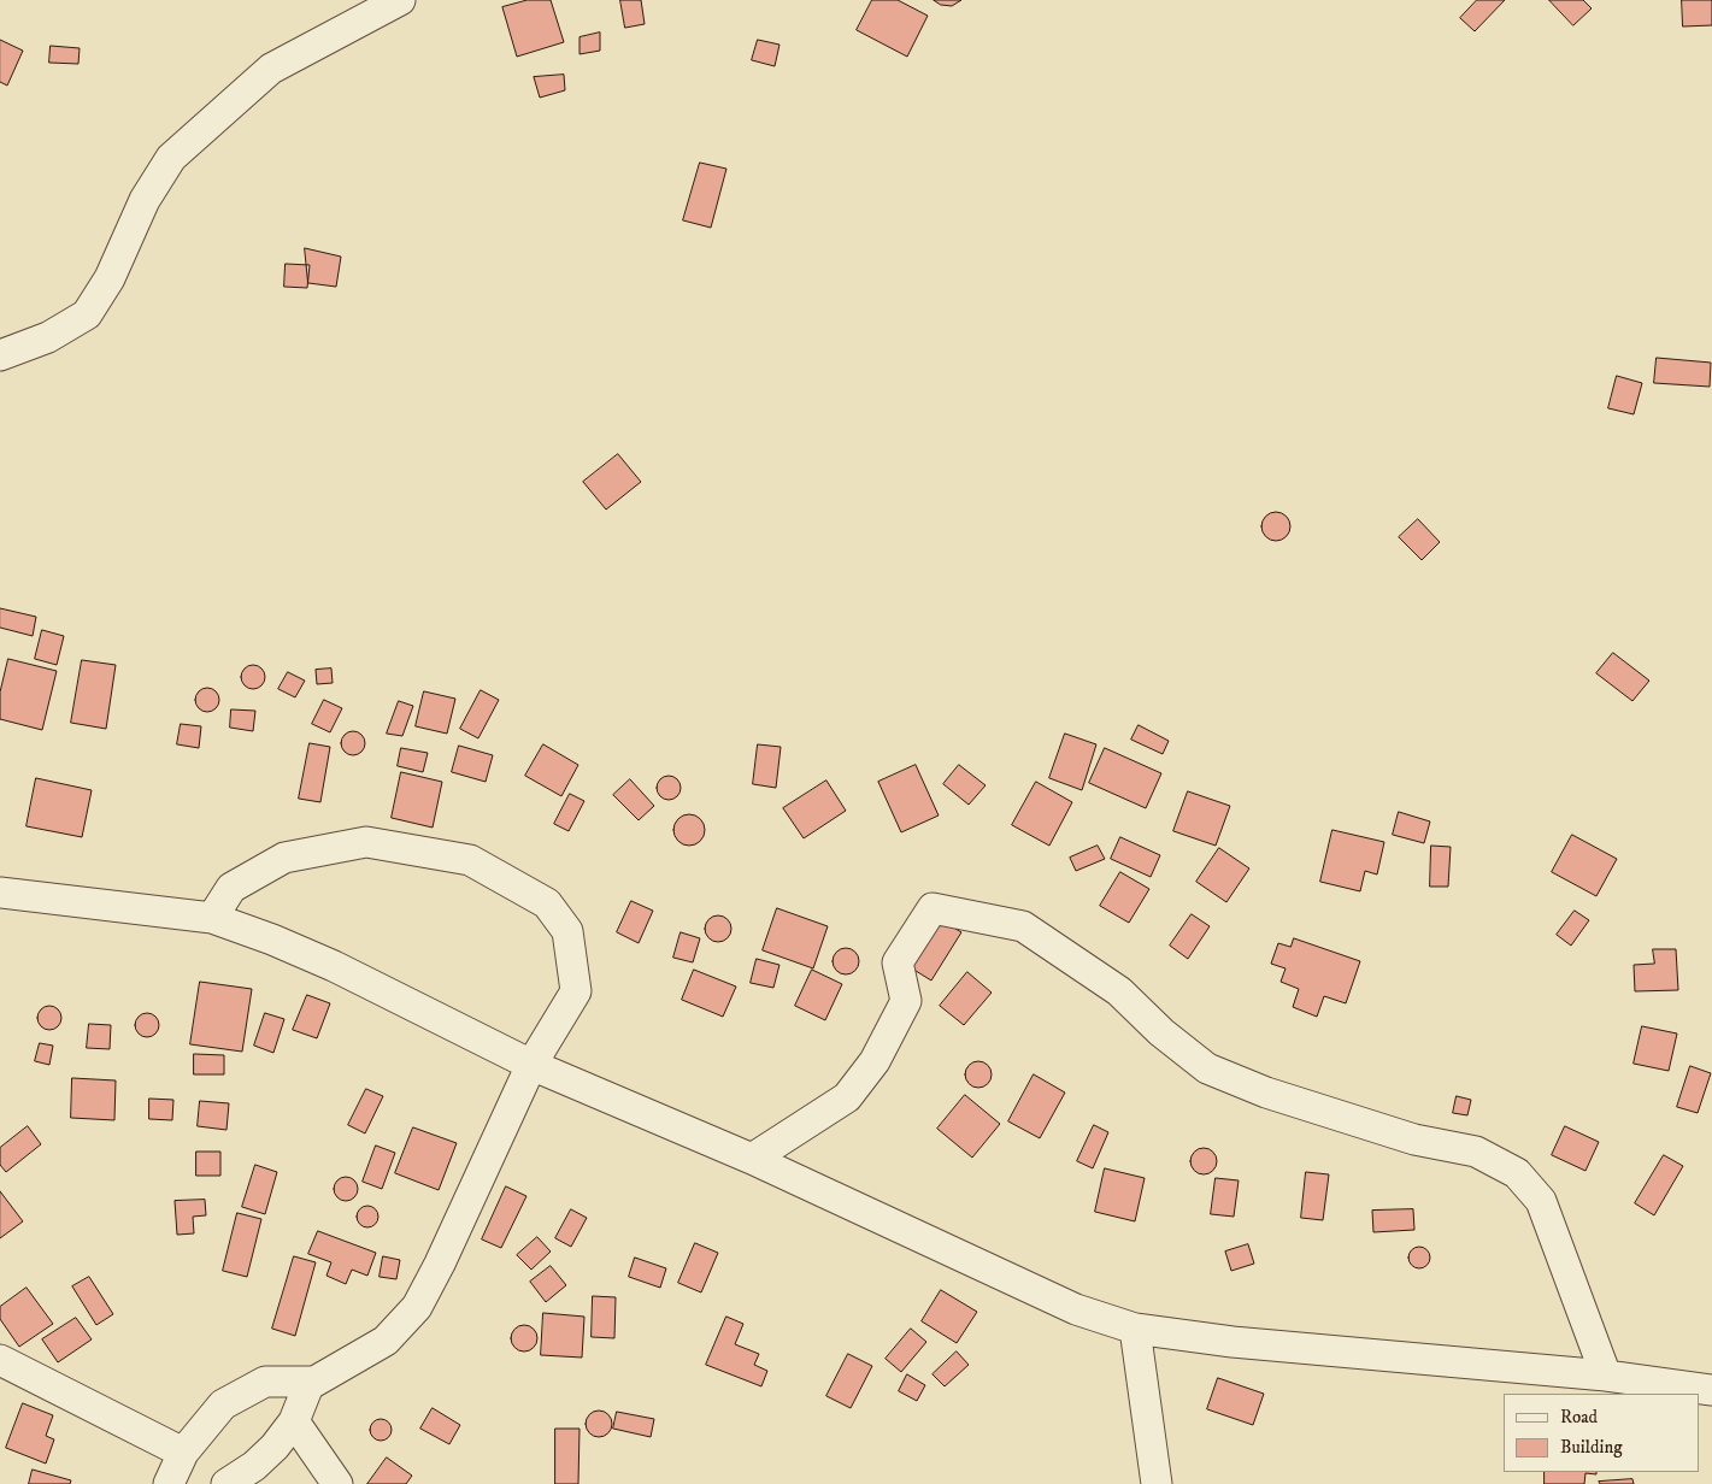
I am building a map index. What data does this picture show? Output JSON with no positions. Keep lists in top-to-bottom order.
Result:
{
  "legend": ["Road", "Building"]
}
